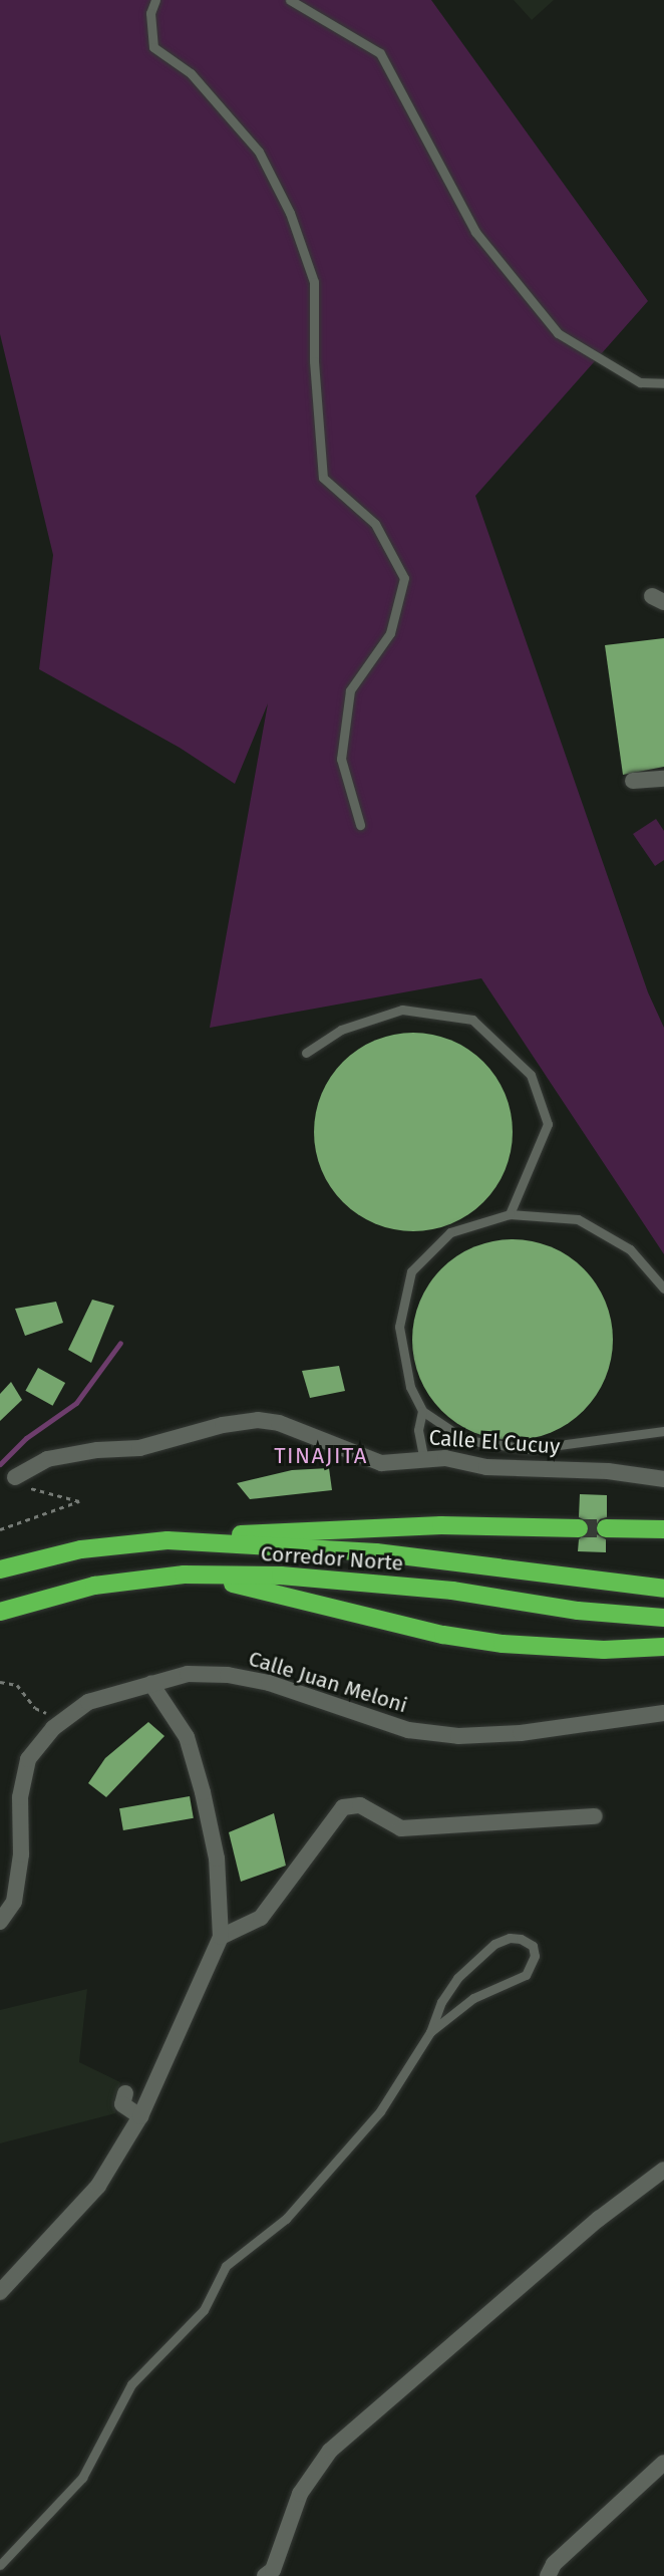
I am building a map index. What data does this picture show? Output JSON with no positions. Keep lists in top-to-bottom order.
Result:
{
  "streets": {
    "highway": ["Corredor Norte"],
    "street": ["Calle El Cucuy", "Calle Juan Meloni"]
  },
  "districts": ["TINAJITA"]
}
